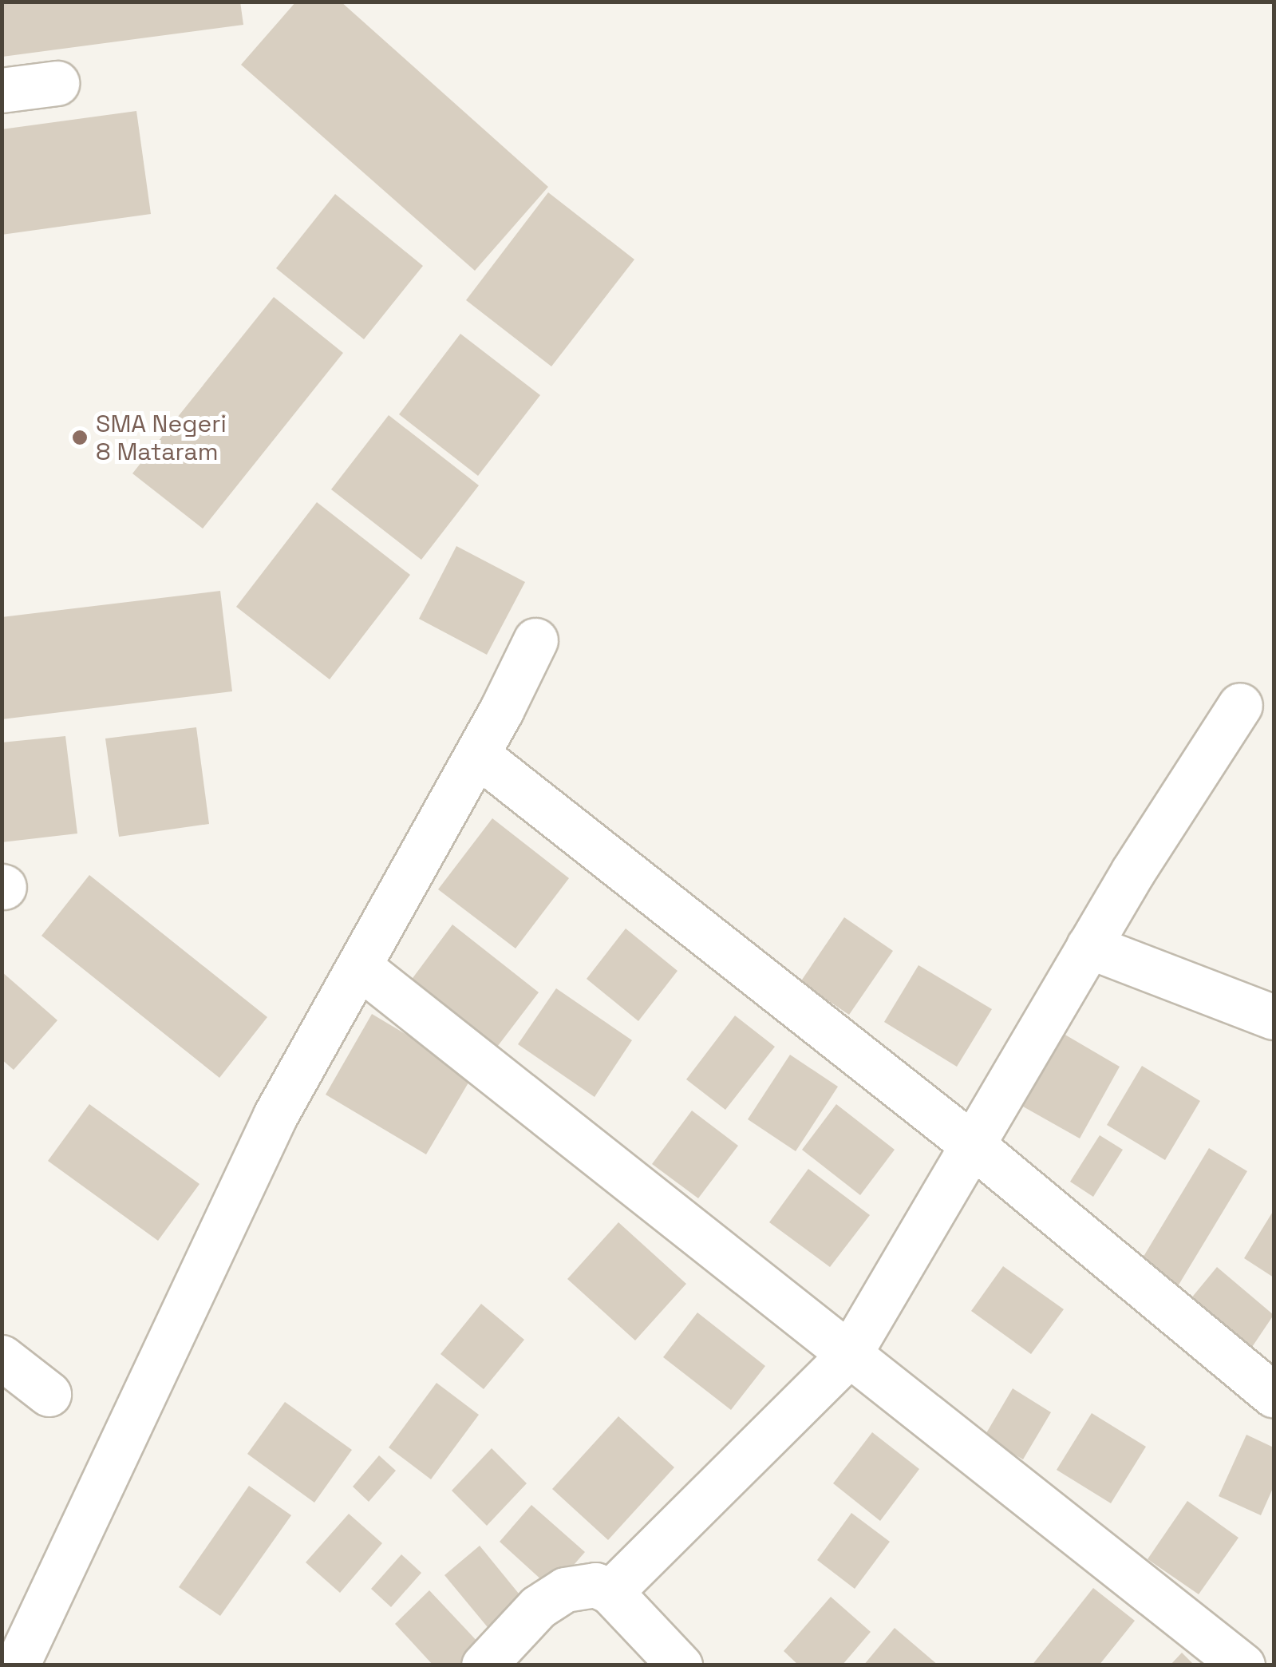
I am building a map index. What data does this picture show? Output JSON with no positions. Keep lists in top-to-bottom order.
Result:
{
  "places": ["SMA Negeri 8 Mataram"]
}
